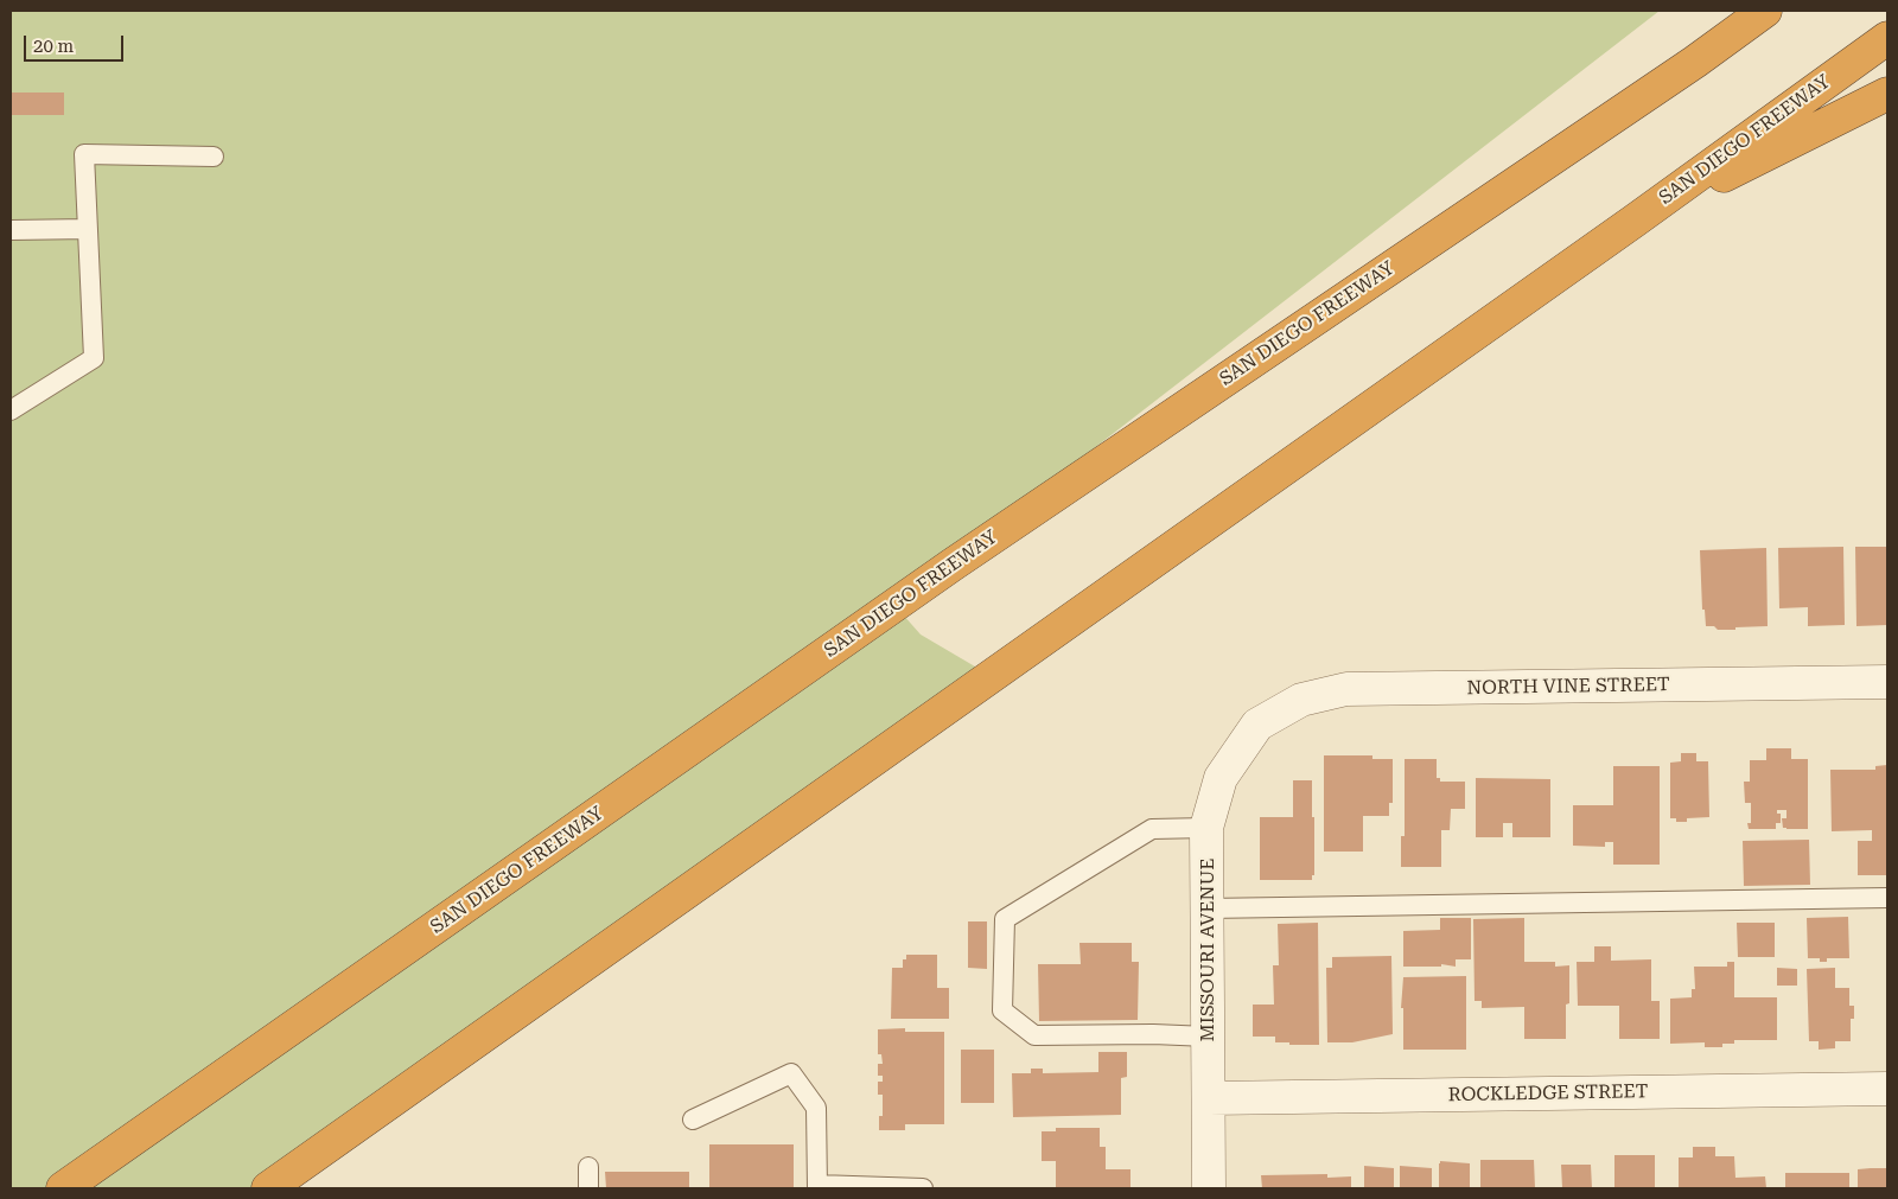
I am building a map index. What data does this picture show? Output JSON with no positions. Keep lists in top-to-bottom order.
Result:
{
  "streets": {
    "highway": ["SAN DIEGO FREEWAY"],
    "street": ["NORTH VINE STREET", "MISSOURI AVENUE", "ROCKLEDGE STREET"]
  },
  "crossings": [
    ["NORTH VINE STREET", "MISSOURI AVENUE"],
    ["MISSOURI AVENUE", "ROCKLEDGE STREET"]
  ],
  "scale_bar": "20 m"
}
